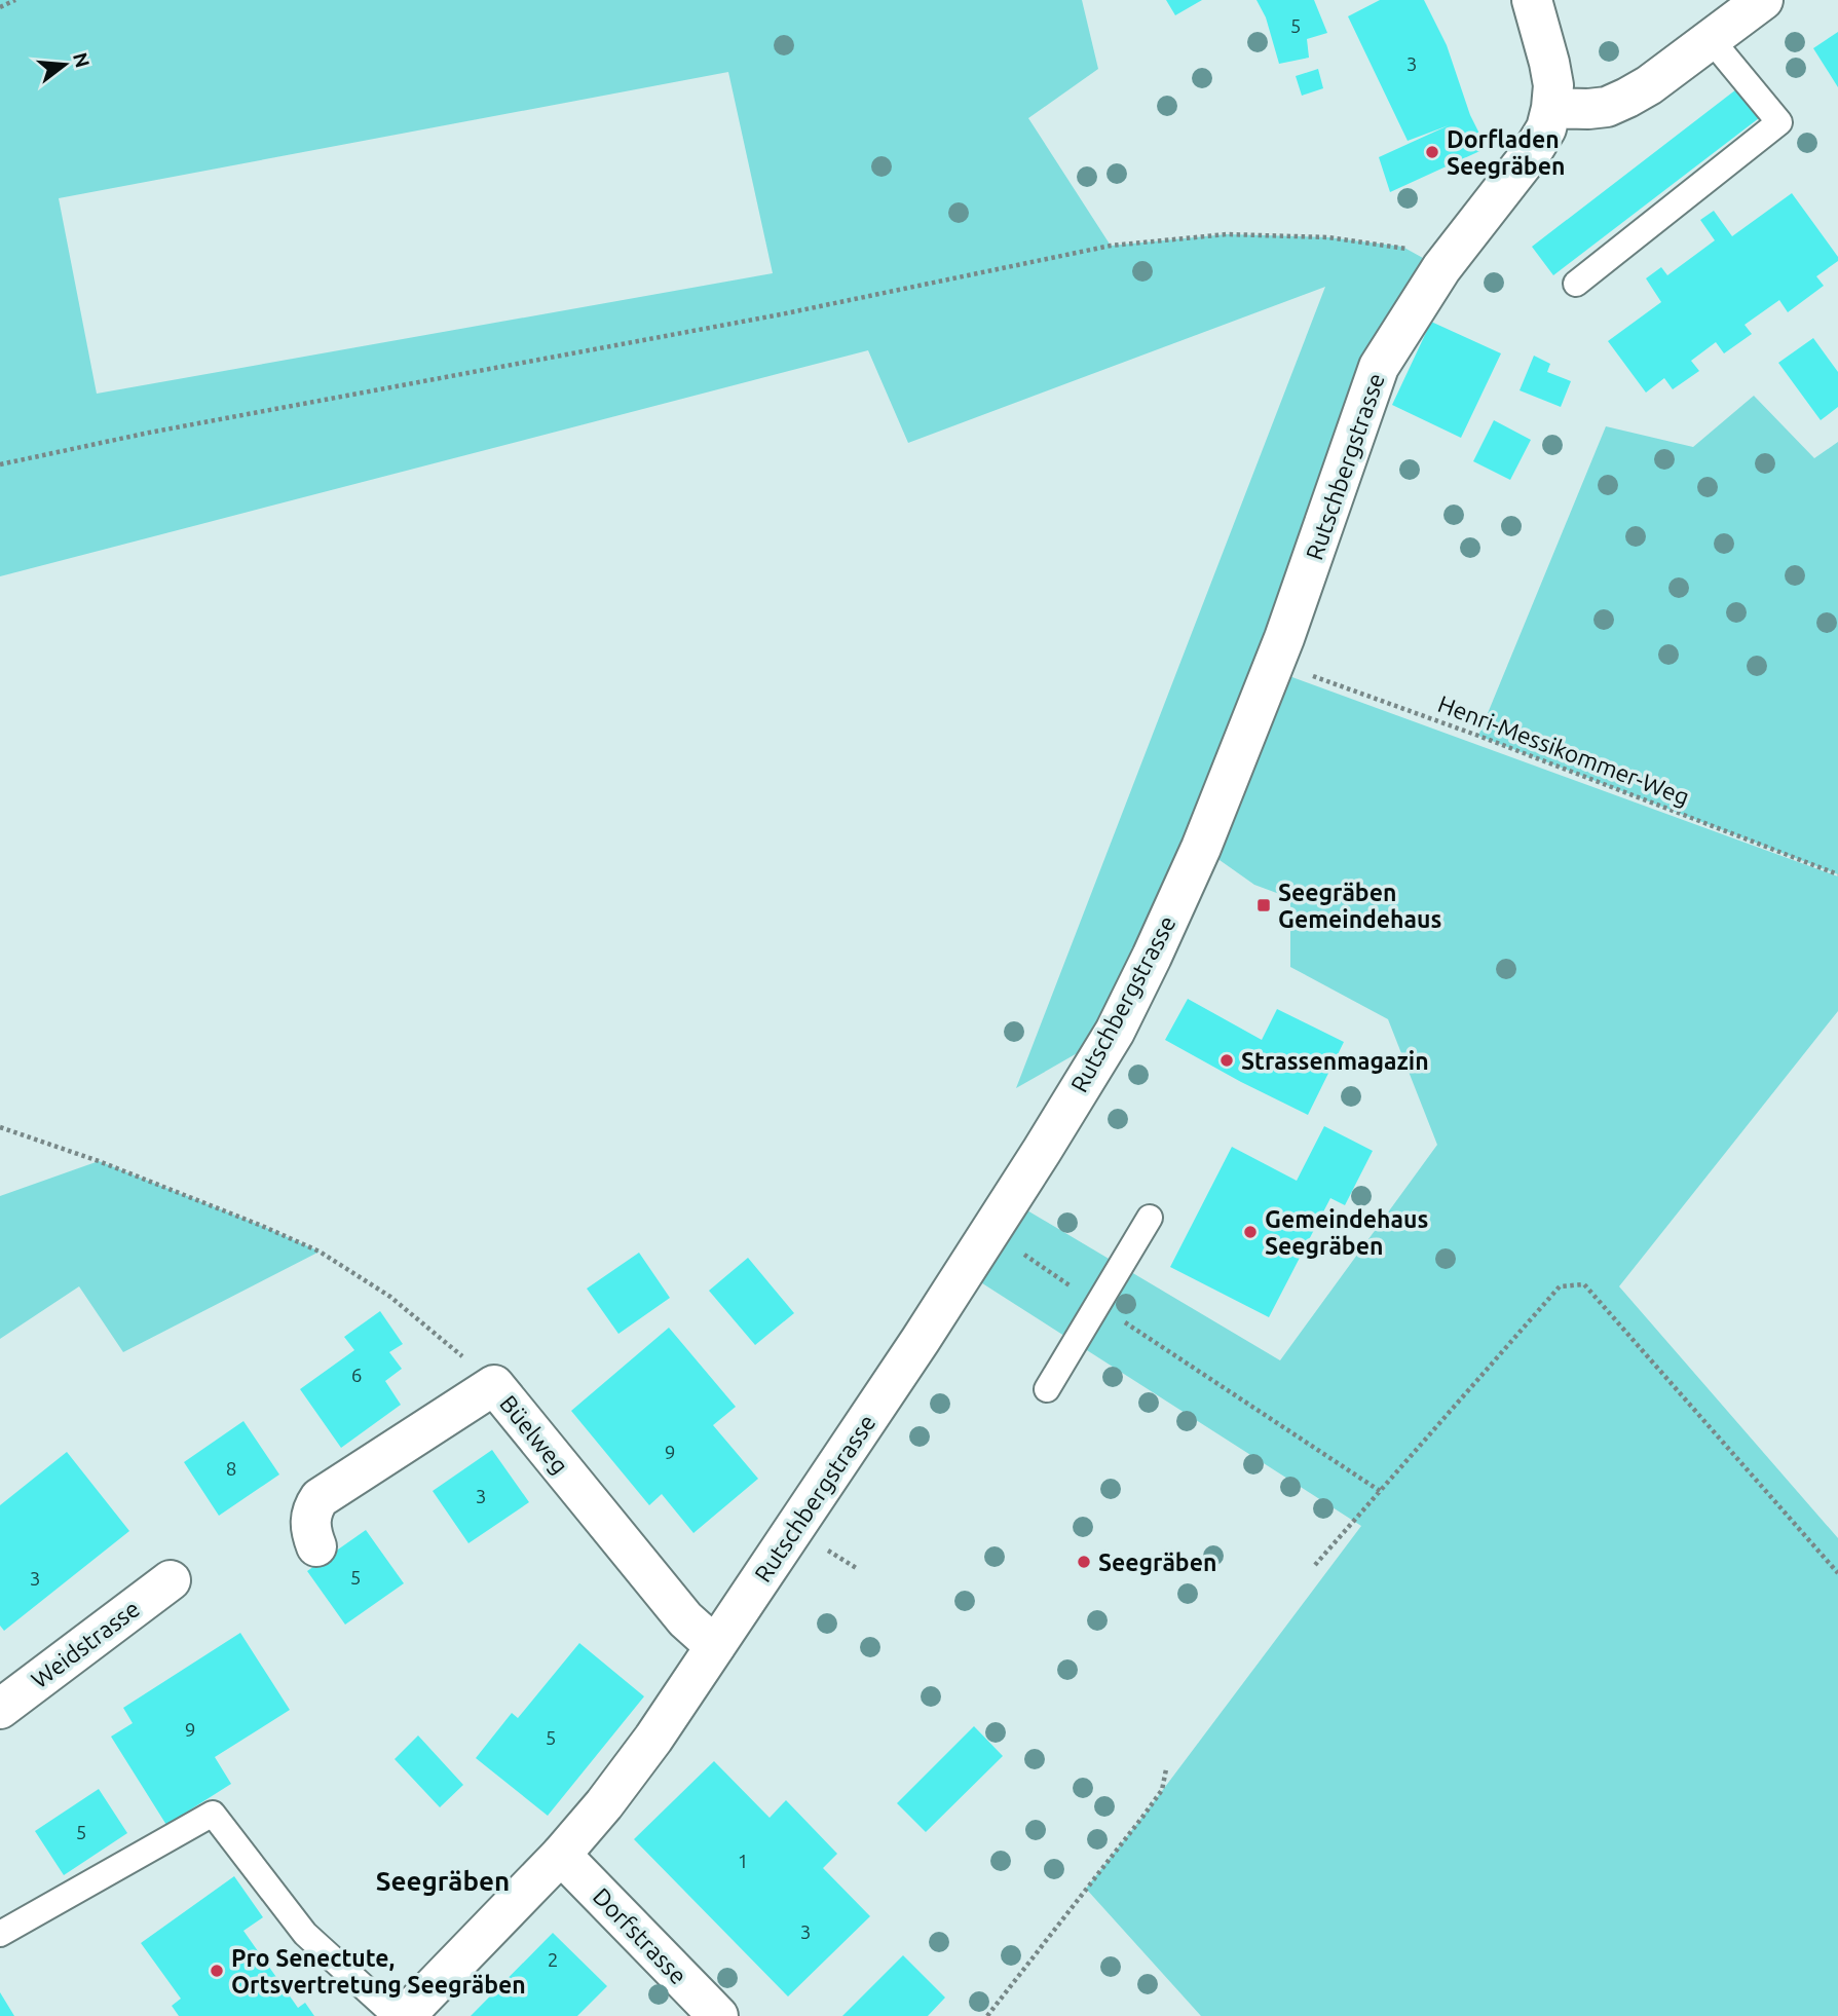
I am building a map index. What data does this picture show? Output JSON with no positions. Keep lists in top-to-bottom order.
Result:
{
  "streets": {
    "street": [
      "Rutschbergstrasse",
      "Büelweg",
      "Weidstrasse",
      "Dorfstrasse"
    ],
    "path": ["Henri-Messikommer-Weg"]
  },
  "crossings": [
    ["Rutschbergstrasse", "Henri-Messikommer-Weg"],
    ["Rutschbergstrasse", "Büelweg"],
    ["Rutschbergstrasse", "Dorfstrasse"]
  ],
  "districts": ["Seegräben"],
  "places": {
    "other": [
      "Dorfladen Seegräben",
      "Strassenmagazin",
      "Gemeindehaus Seegräben",
      "Seegräben",
      "Pro Senectute, Ortsvertretung Seegräben"
    ],
    "transit": ["Seegräben Gemeindehaus"]
  },
  "house_numbers": [
    "5",
    "3",
    "6",
    "9",
    "8",
    "3",
    "5",
    "3",
    "9",
    "5",
    "5",
    "1",
    "3",
    "2"
  ],
  "north": "right"
}
